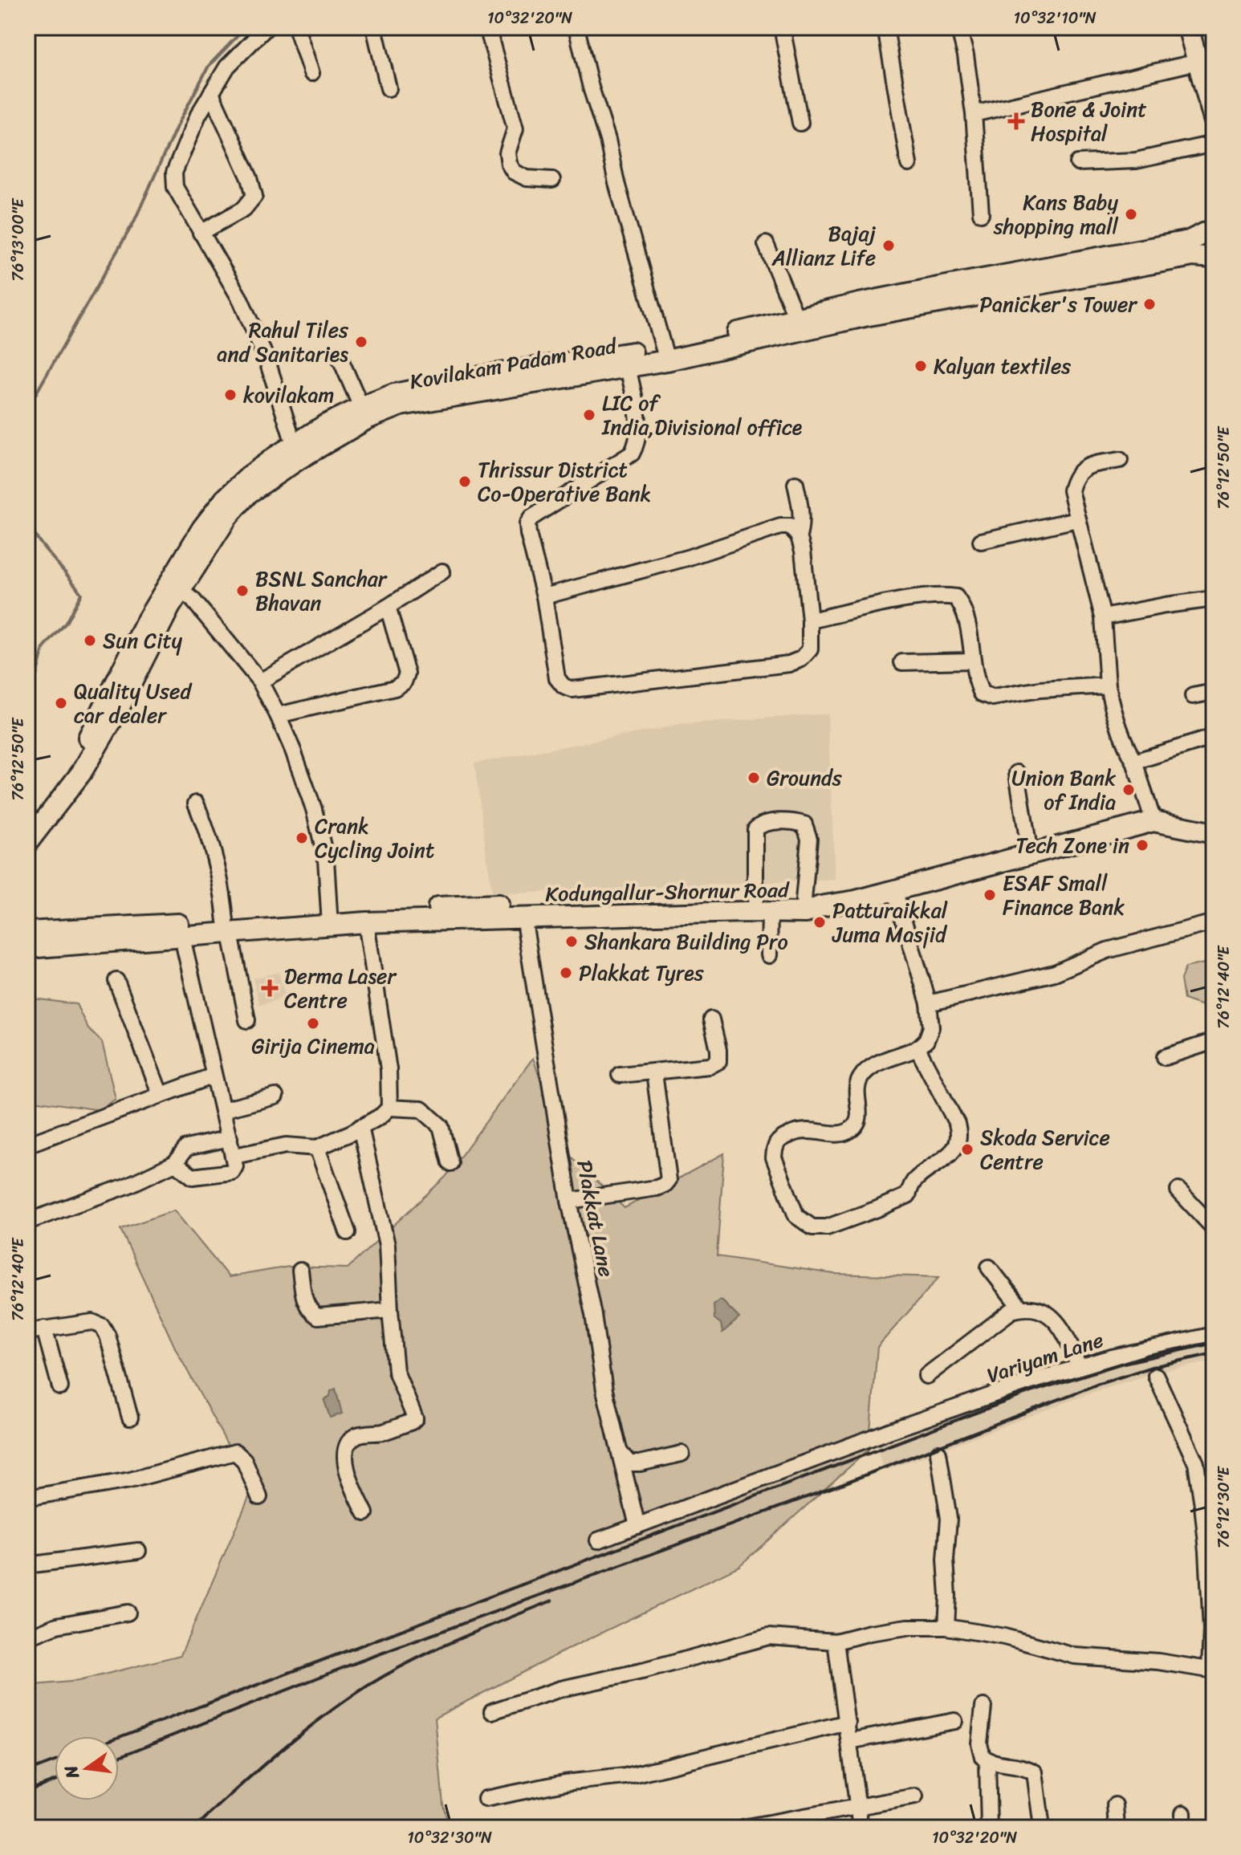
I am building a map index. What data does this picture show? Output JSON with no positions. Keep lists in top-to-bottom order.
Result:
{
  "streets": {
    "main road": ["Kovilakam Padam Road", "Kodungallur-Shornur Road"],
    "street": ["Plakkat Lane", "Variyam Lane"]
  },
  "crossings": [
    ["Kodungallur-Shornur Road", "Plakkat Lane"],
    ["Plakkat Lane", "Variyam Lane"]
  ],
  "places": {
    "health": ["Bone & Joint Hospital", "Derma Laser Centre"],
    "other": [
      "Kans Baby shopping mall",
      "Bajaj Allianz Life",
      "Panicker's Tower",
      "Rahul Tiles and Sanitaries",
      "Kalyan textiles",
      "kovilakam",
      "LIC of India,Divisional office",
      "Thrissur District Co-Operative Bank",
      "BSNL Sanchar Bhavan",
      "Sun City",
      "Quality Used car dealer",
      "Grounds",
      "Union Bank of India",
      "Crank Cycling Joint",
      "Tech Zone in",
      "ESAF Small Finance Bank",
      "Patturaikkal Juma Masjid",
      "Shankara Building Pro",
      "Plakkat Tyres",
      "Girija Cinema",
      "Skoda Service Centre"
    ]
  },
  "north": "left",
  "coordinates": [
    "10°32'20\"N",
    "10°32'10\"N",
    "76°13'00\"E",
    "76°12'50\"E",
    "76°12'40\"E",
    "76°12'30\"E",
    "10°32'30\"N"
  ]
}
